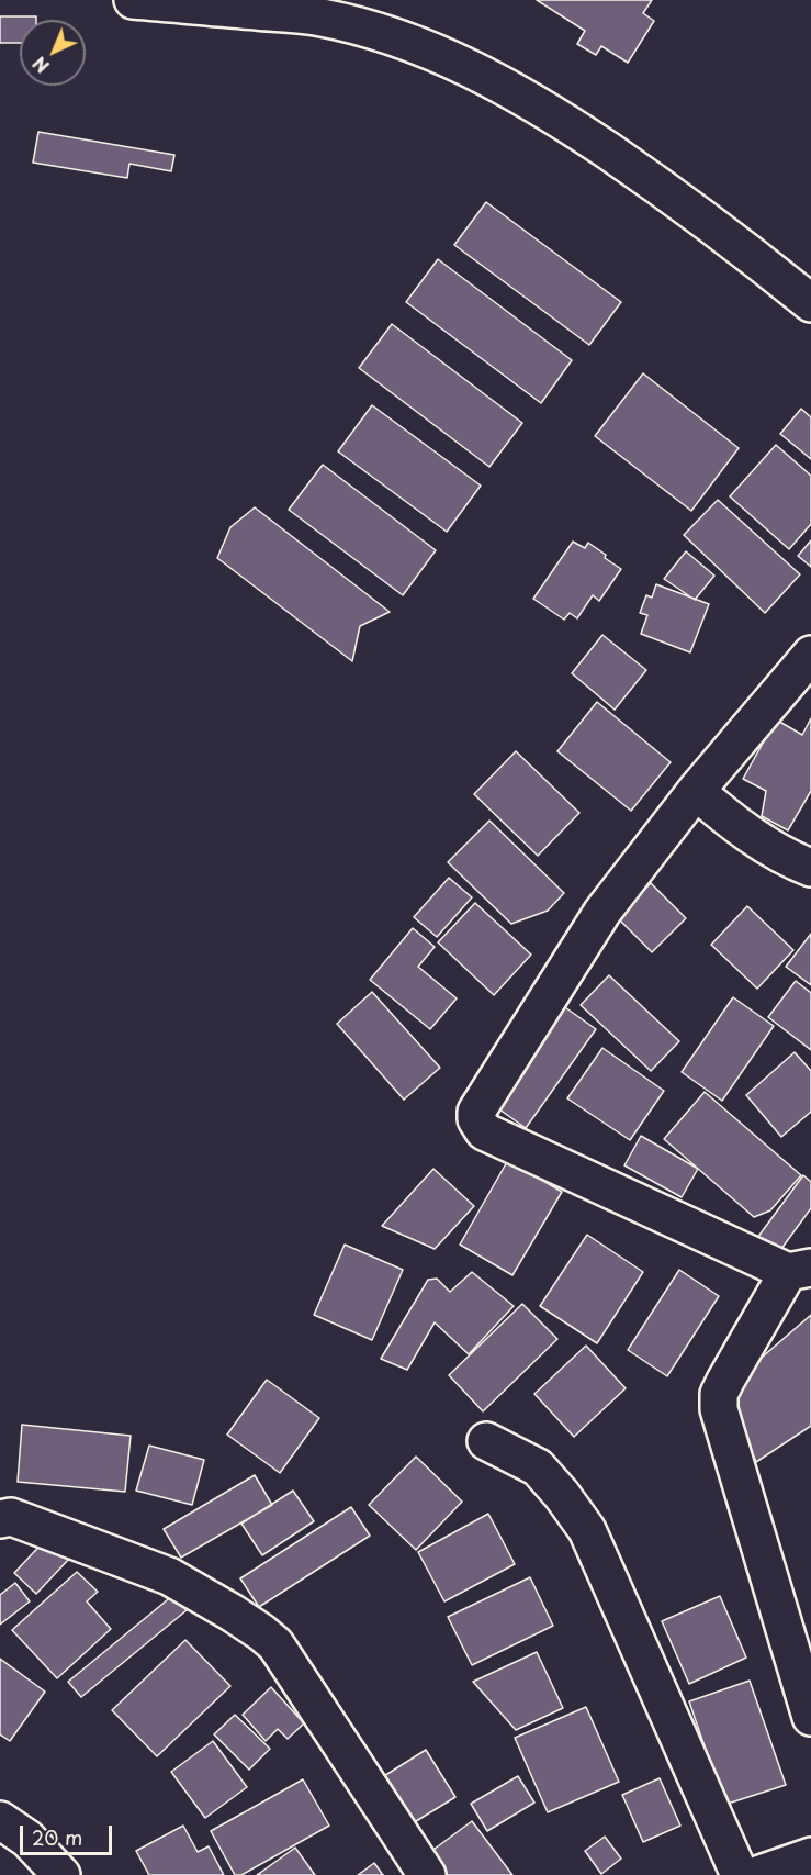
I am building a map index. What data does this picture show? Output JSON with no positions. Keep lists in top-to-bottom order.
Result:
{
  "scale_bar": "20 m",
  "north": "bottom left"
}
